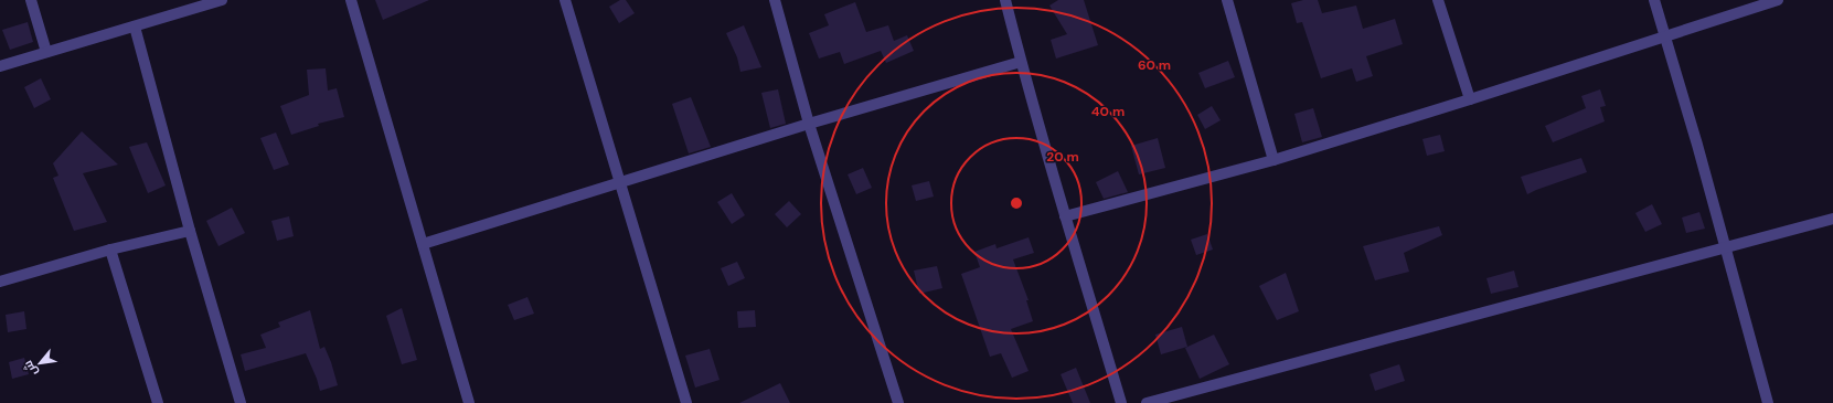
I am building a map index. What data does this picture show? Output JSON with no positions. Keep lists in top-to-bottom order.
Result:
{
  "north": "bottom left",
  "rings": ["60 m", "40 m", "20 m"]
}
